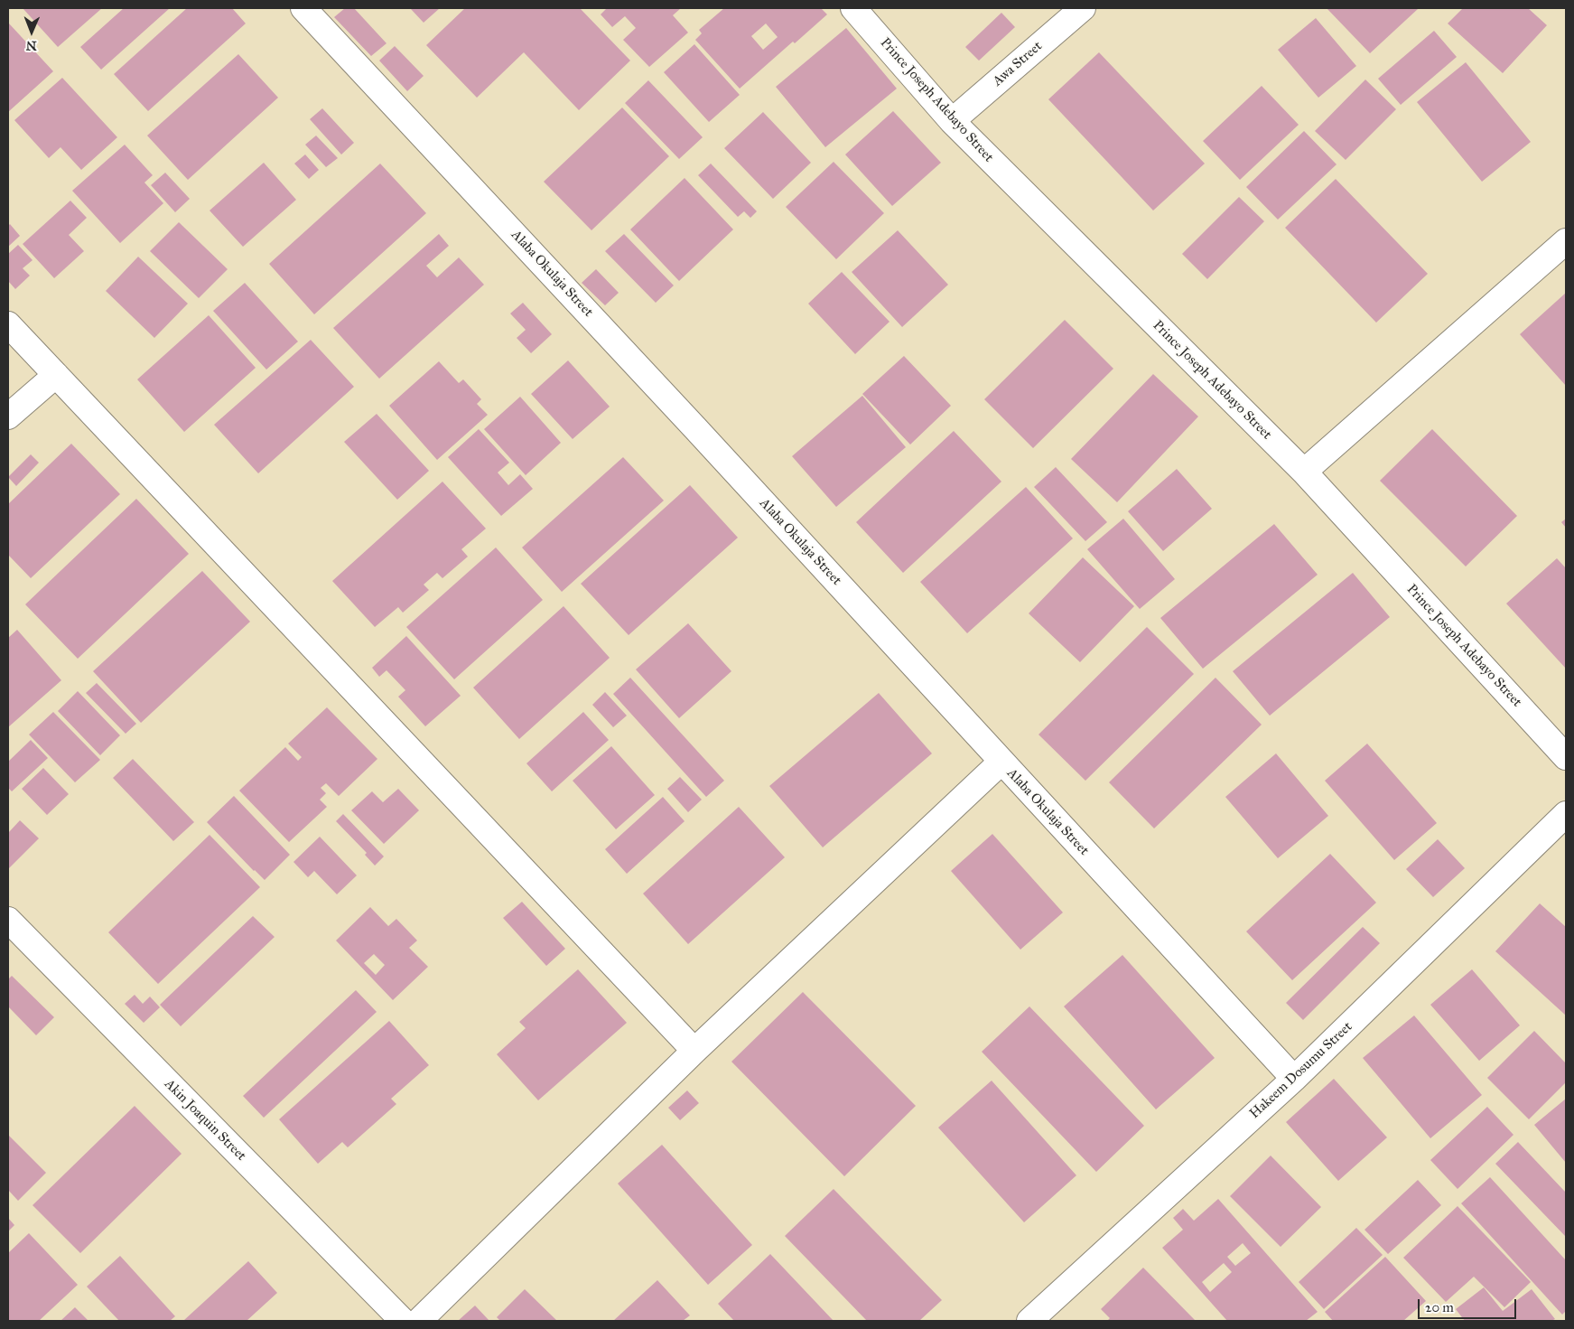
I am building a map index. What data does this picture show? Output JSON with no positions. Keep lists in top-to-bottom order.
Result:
{
  "streets": {
    "street": [
      "Awa Street",
      "Prince Joseph Adebayo Street",
      "Alaba Okulaja Street",
      "Hakeem Dosumu Street",
      "Akin Joaquin Street"
    ]
  },
  "crossings": [
    ["Awa Street", "Prince Joseph Adebayo Street"],
    ["Alaba Okulaja Street", "Hakeem Dosumu Street"]
  ],
  "scale_bar": "20 m",
  "north": "bottom"
}
